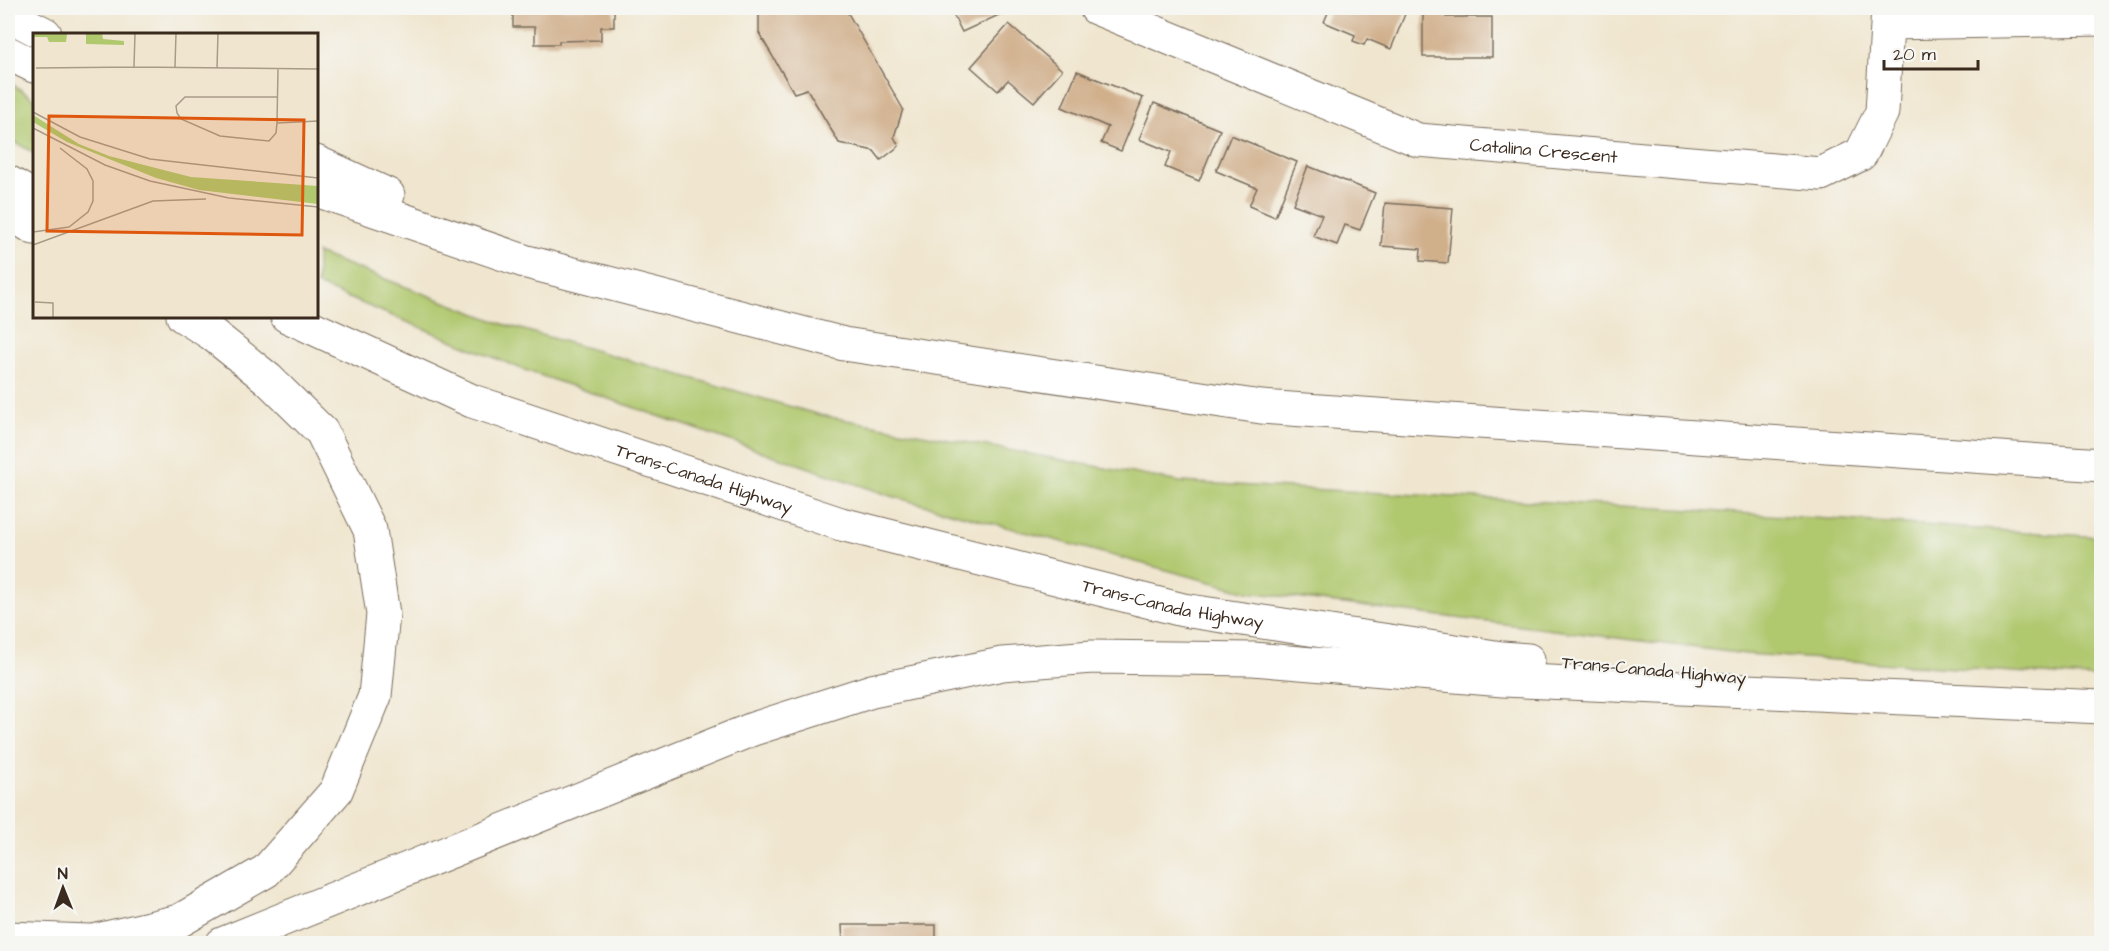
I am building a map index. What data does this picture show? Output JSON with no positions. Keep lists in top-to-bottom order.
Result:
{
  "streets": {
    "main road": ["Catalina Crescent", "Trans-Canada Highway"]
  },
  "scale_bar": "20 m",
  "north": "top"
}
